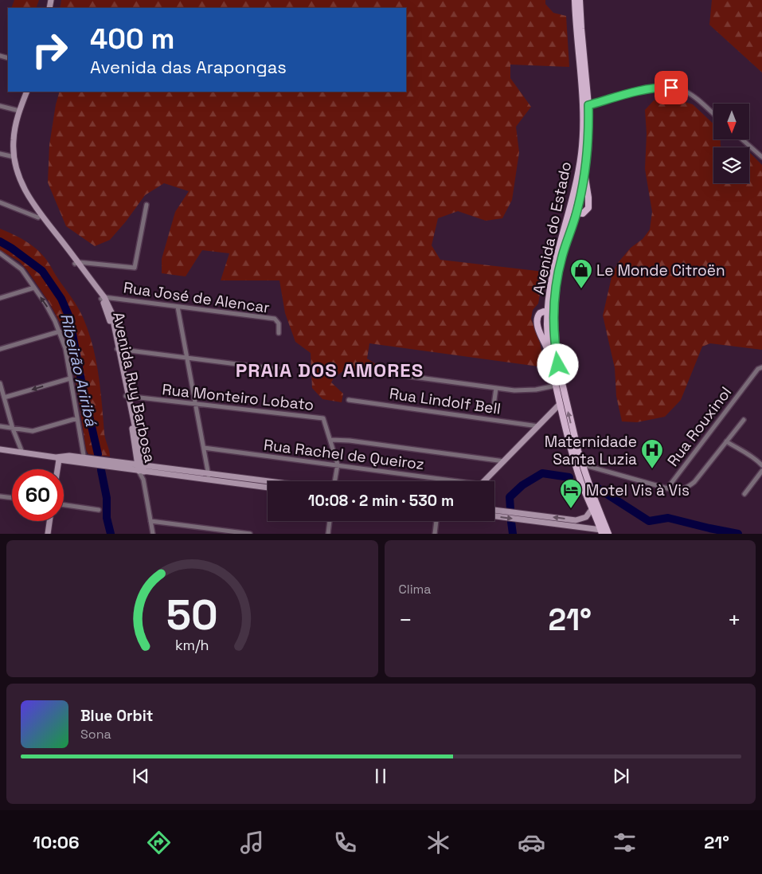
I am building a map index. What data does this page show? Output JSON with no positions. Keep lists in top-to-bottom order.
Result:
{
  "streets": {
    "main road": ["Avenida do Estado", "Avenida Ruy Barbosa"],
    "street": [
      "Rua José de Alencar",
      "Rua Monteiro Lobato",
      "Rua Lindolf Bell",
      "Rua Rouxinol",
      "Rua Rachel de Queiroz"
    ]
  },
  "crossings": [
    ["Avenida do Estado", "Rua Rouxinol"],
    ["Rua José de Alencar", "Avenida Ruy Barbosa"],
    ["Avenida Ruy Barbosa", "Rua Monteiro Lobato"]
  ],
  "districts": ["PRAIA DOS AMORES"],
  "water": ["Ribeirão Ariribá"],
  "places": {
    "shop": ["Le Monde Citroën"],
    "hospital": ["Maternidade Santa Luzia"],
    "hotel": ["Motel Vis à Vis"]
  },
  "north": "bottom",
  "page": {
    "turn": ["400 m", "Avenida das Arapongas"],
    "limit": "60",
    "trip": "10:08 · 2 min · 530 m",
    "tile": "Clima",
    "heat": ["−", "21°", "+"],
    "song": ["Blue Orbit", "Sona"],
    "tabs": ["10:06", "21°"],
    "gauge": ["50", "km/h"]
  }
}
